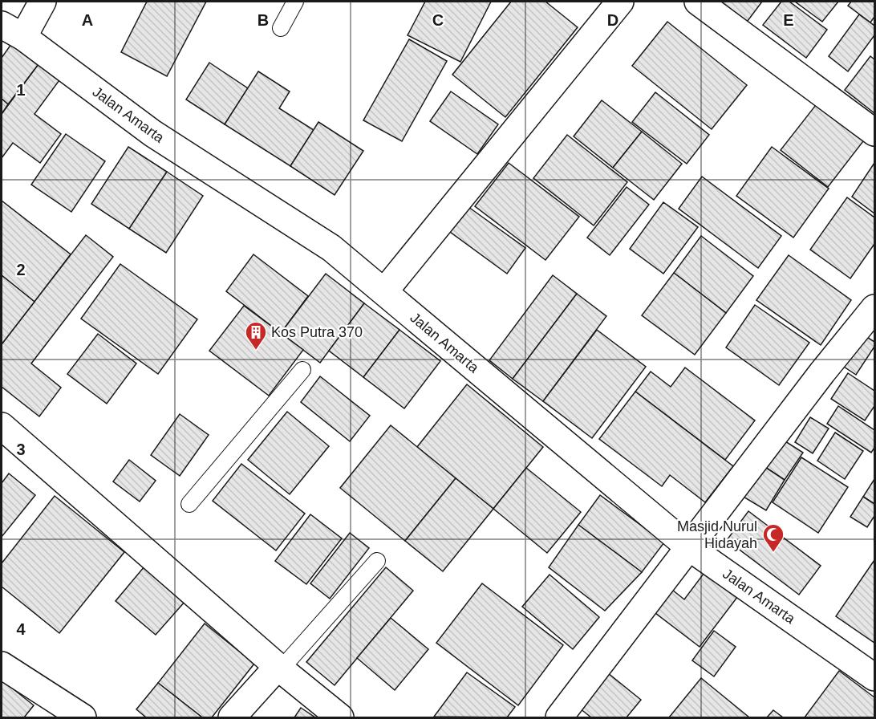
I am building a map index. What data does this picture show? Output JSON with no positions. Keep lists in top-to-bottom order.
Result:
{
  "streets": {
    "street": ["Jalan Amarta"]
  },
  "places": {
    "building": ["Kos Putra 370"],
    "mosque": ["Masjid Nurul Hidayah"]
  },
  "grid": {
    "columns": [
      "A",
      "B",
      "C",
      "D",
      "E"
    ],
    "rows": [
      "1",
      "2",
      "3",
      "4"
    ]
  }
}
